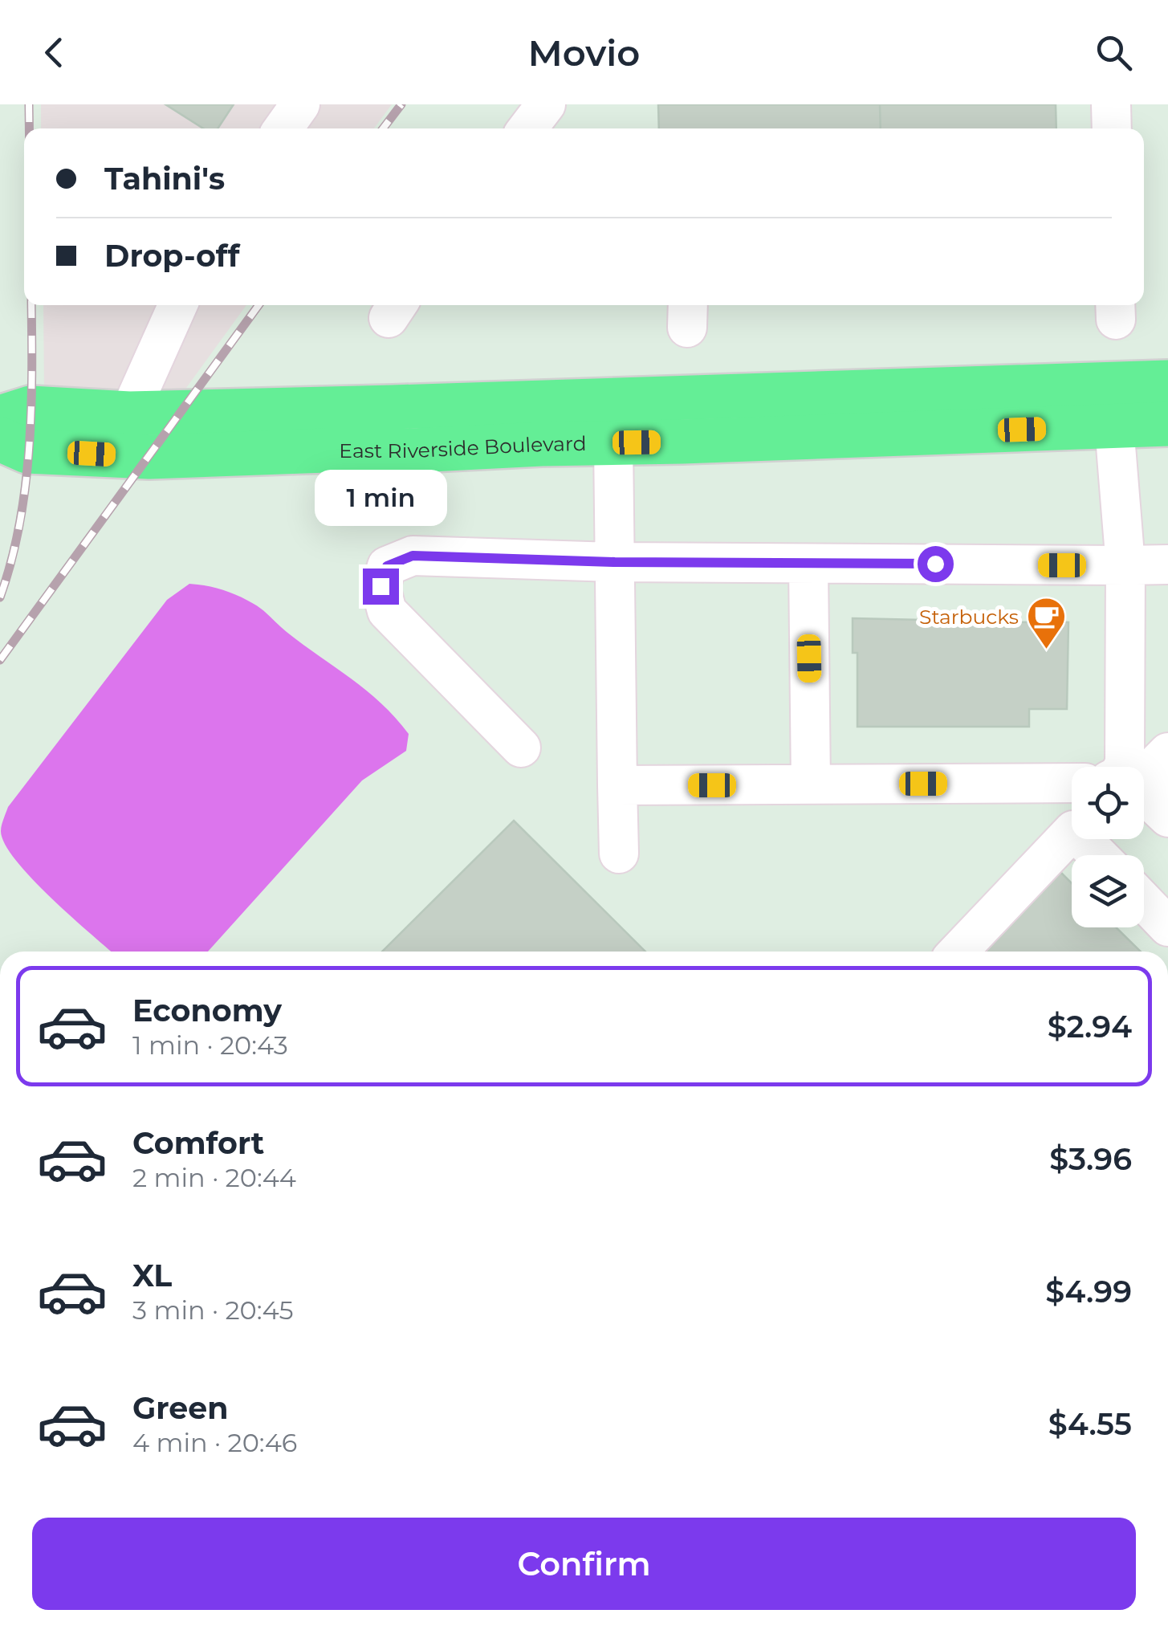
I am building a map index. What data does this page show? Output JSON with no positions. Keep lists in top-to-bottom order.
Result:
{
  "streets": {
    "main road": ["East Riverside Boulevard"]
  },
  "places": {
    "cafe": ["Starbucks"]
  },
  "page": {
    "header": "Movio",
    "banner": ["Tahini's", "Drop-off"],
    "bubble": "1 min",
    "list": [
      {
        "name": "Economy",
        "note": "1 min · 20:43",
        "value": "$2.94"
      },
      {
        "name": "Comfort",
        "note": "2 min · 20:44",
        "value": "$3.96"
      },
      {
        "name": "XL",
        "note": "3 min · 20:45",
        "value": "$4.99"
      },
      {
        "name": "Green",
        "note": "4 min · 20:46",
        "value": "$4.55"
      }
    ],
    "buttons": "Confirm"
  }
}
